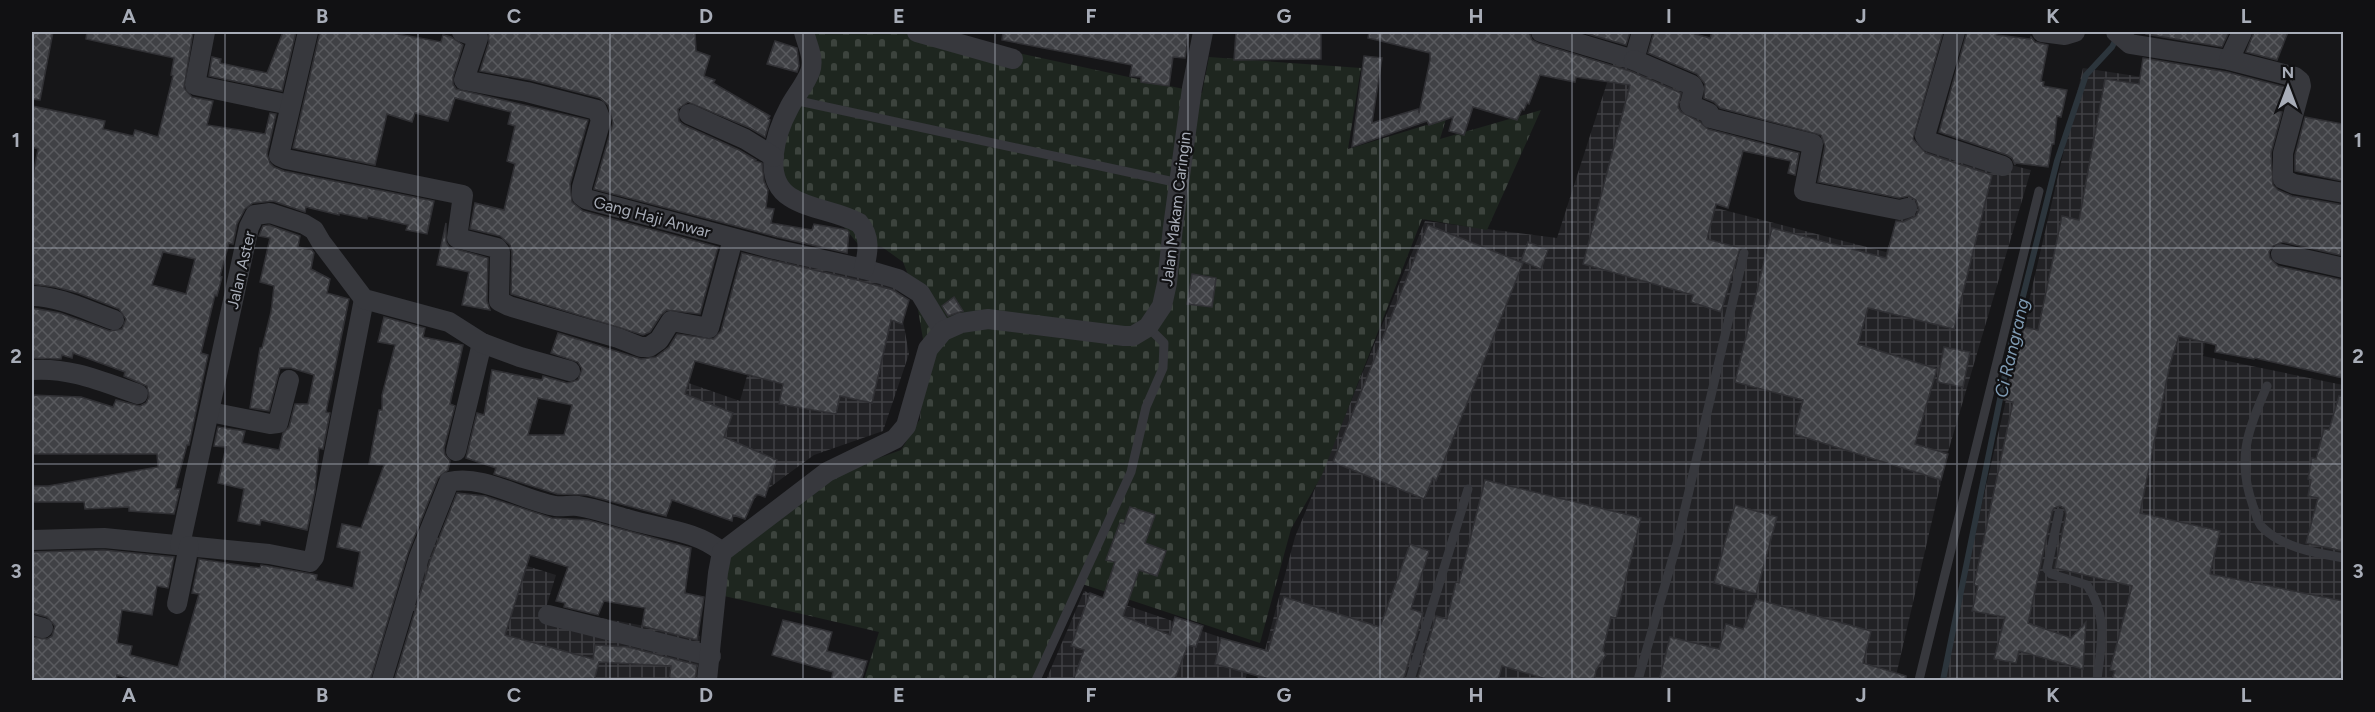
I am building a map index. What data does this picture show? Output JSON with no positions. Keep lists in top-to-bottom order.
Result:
{
  "streets": {
    "street": ["Jalan Makam Caringin", "Gang Haji Anwar", "Jalan Aster"]
  },
  "water": ["Ci Rangrang"],
  "north": "top",
  "grid": {
    "columns": [
      "A",
      "B",
      "C",
      "D",
      "E",
      "F",
      "G",
      "H",
      "I",
      "J",
      "K",
      "L"
    ],
    "rows": ["1", "2", "3"]
  }
}
